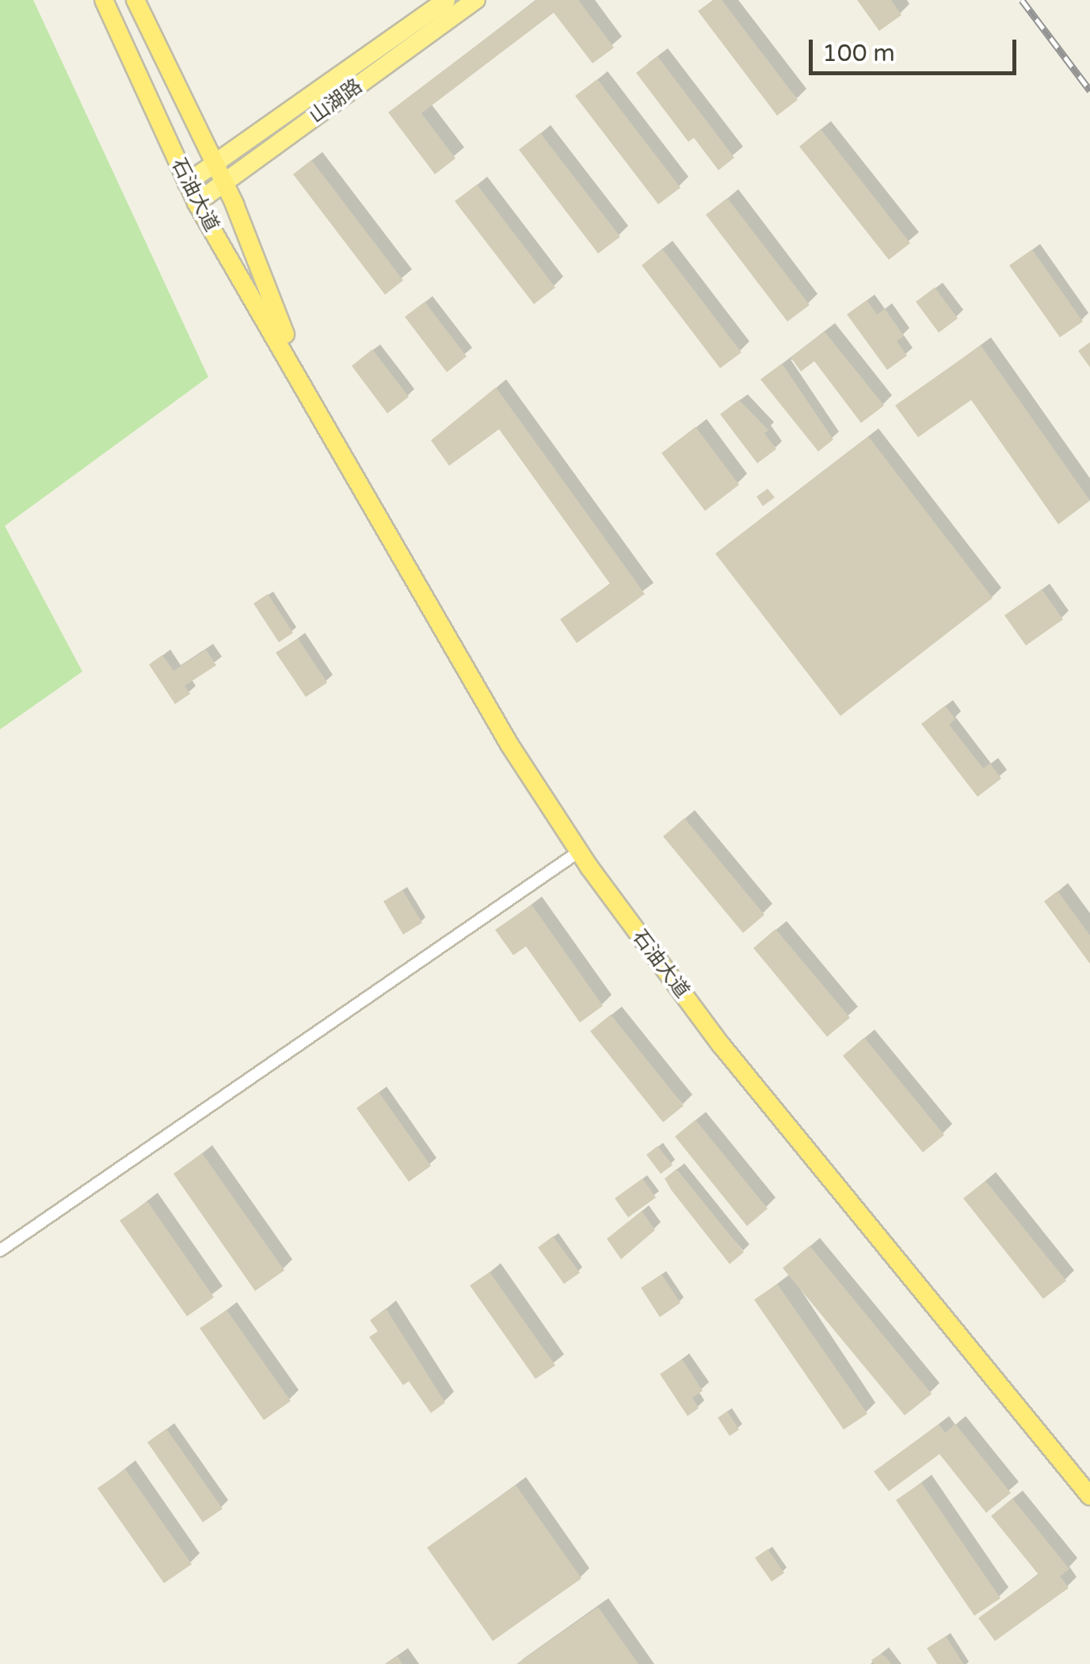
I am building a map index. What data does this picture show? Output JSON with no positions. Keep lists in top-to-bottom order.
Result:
{
  "streets": {
    "highway": ["石油大道"],
    "main road": ["山湖路"]
  },
  "crossings": [
    ["山湖路", "石油大道"]
  ],
  "scale_bar": "100 m"
}
